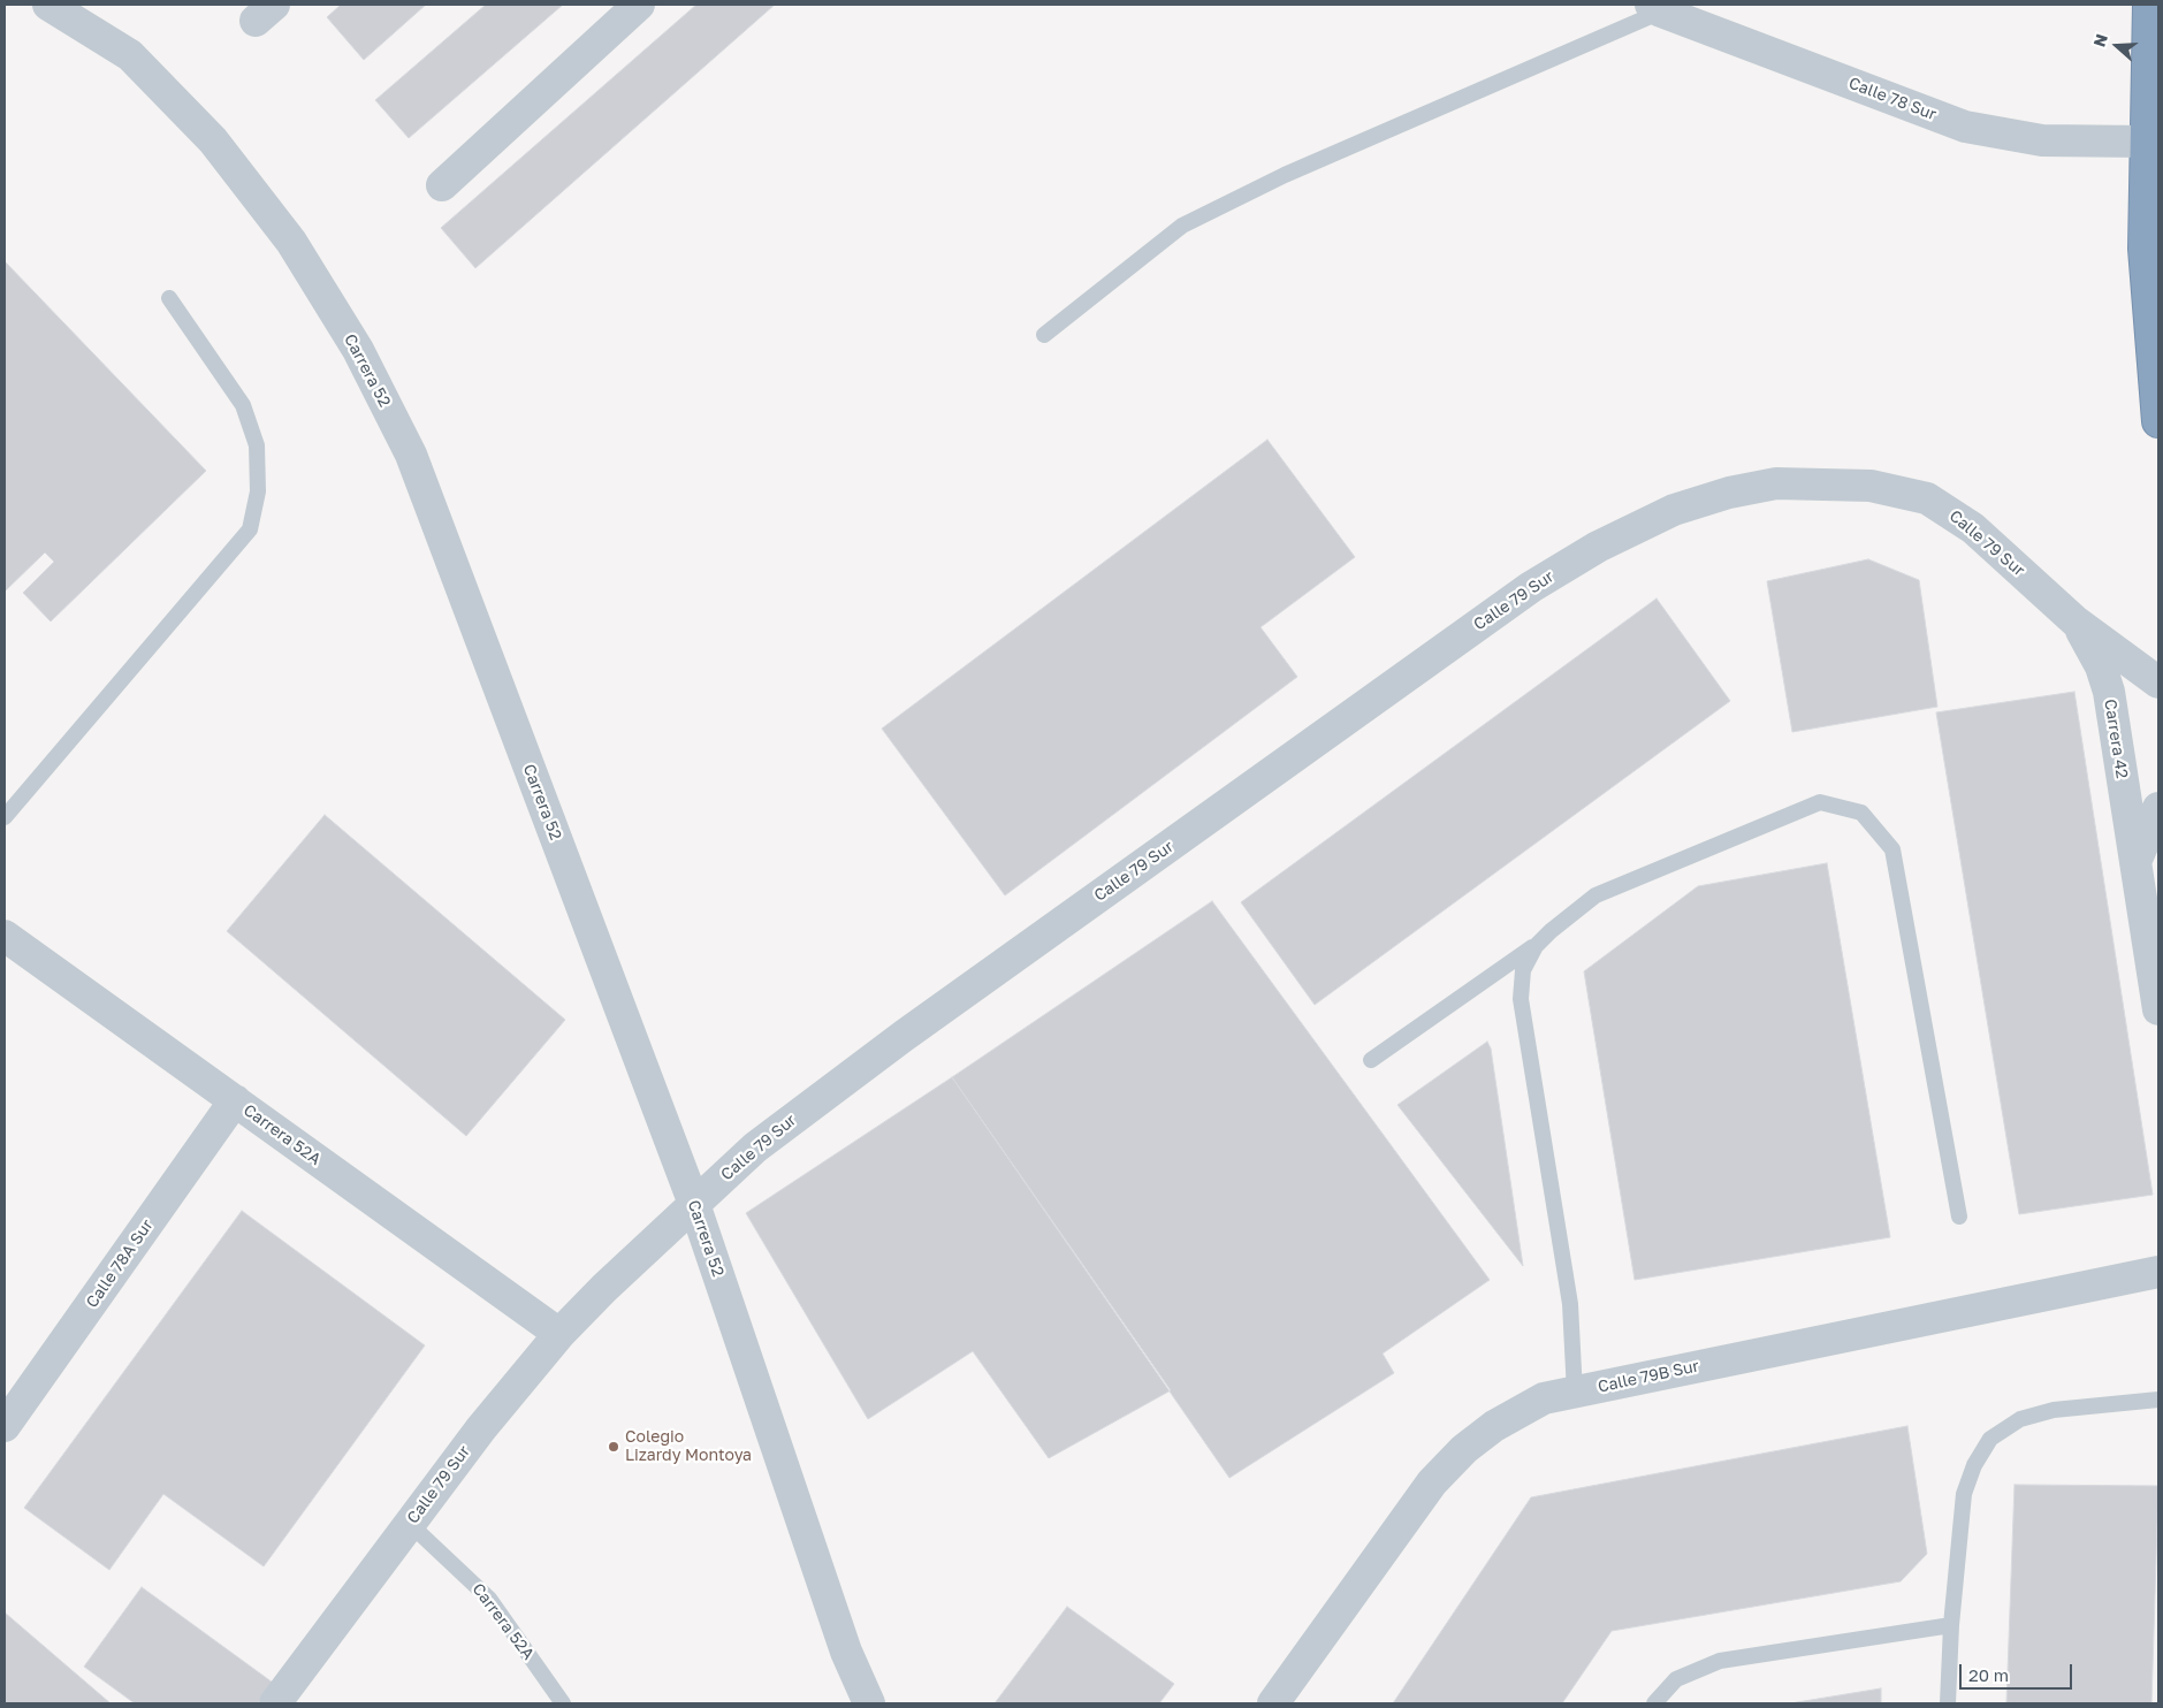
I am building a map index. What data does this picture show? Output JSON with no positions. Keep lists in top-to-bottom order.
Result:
{
  "streets": {
    "street": [
      "Calle 78 Sur",
      "Carrera 52",
      "Calle 79 Sur",
      "Carrera 42",
      "Carrera 52A",
      "Calle 78A Sur",
      "Calle 79B Sur"
    ]
  },
  "crossings": [
    ["Carrera 52", "Calle 79 Sur"],
    ["Calle 79 Sur", "Carrera 42"],
    ["Calle 79 Sur", "Carrera 52A"],
    ["Carrera 52A", "Calle 78A Sur"]
  ],
  "places": ["Colegio Lizardy Montoya"],
  "scale_bar": "20 m",
  "north": "left"
}
